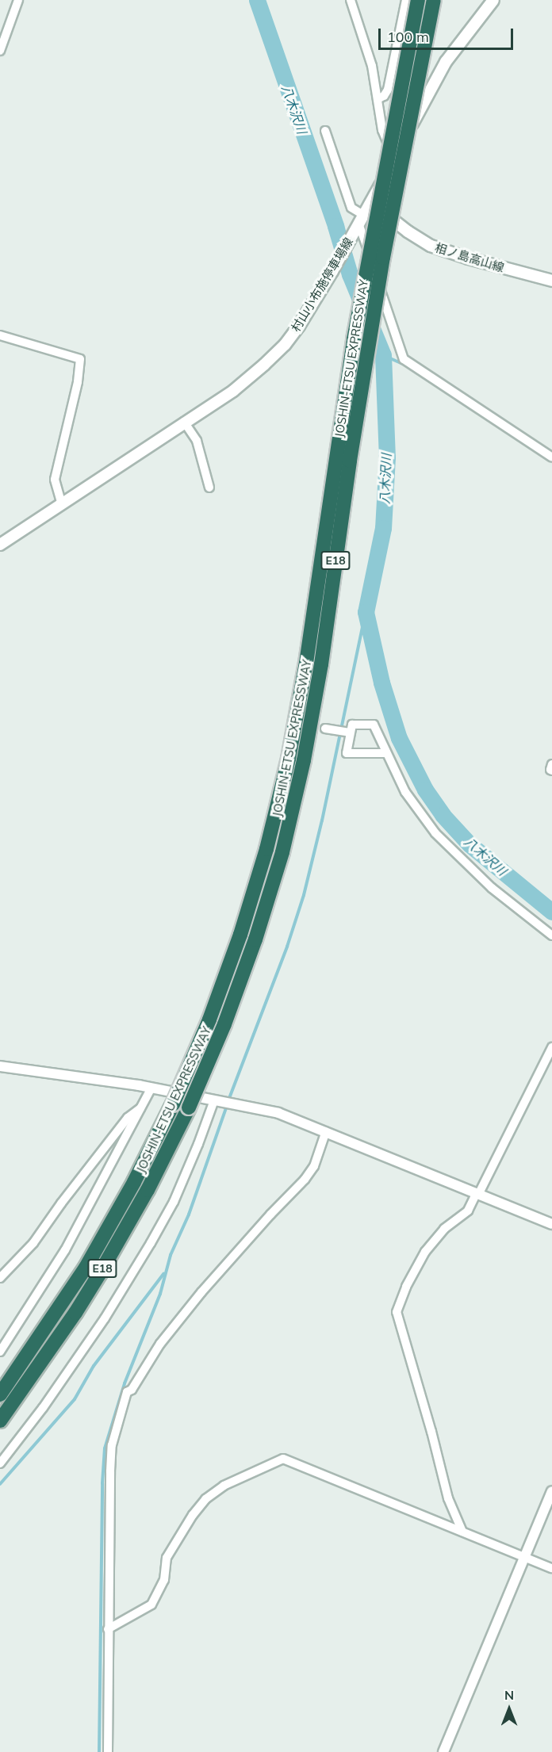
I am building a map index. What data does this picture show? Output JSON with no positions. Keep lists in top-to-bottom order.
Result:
{
  "streets": {
    "highway": ["JOSHIN-ETSU EXPRESSWAY", "E18"],
    "main road": ["相ノ島高山線", "村山小布施停車場線"]
  },
  "crossings": [
    ["相ノ島高山線", "村山小布施停車場線"]
  ],
  "water": ["八木沢川"],
  "scale_bar": "100 m",
  "north": "top"
}
